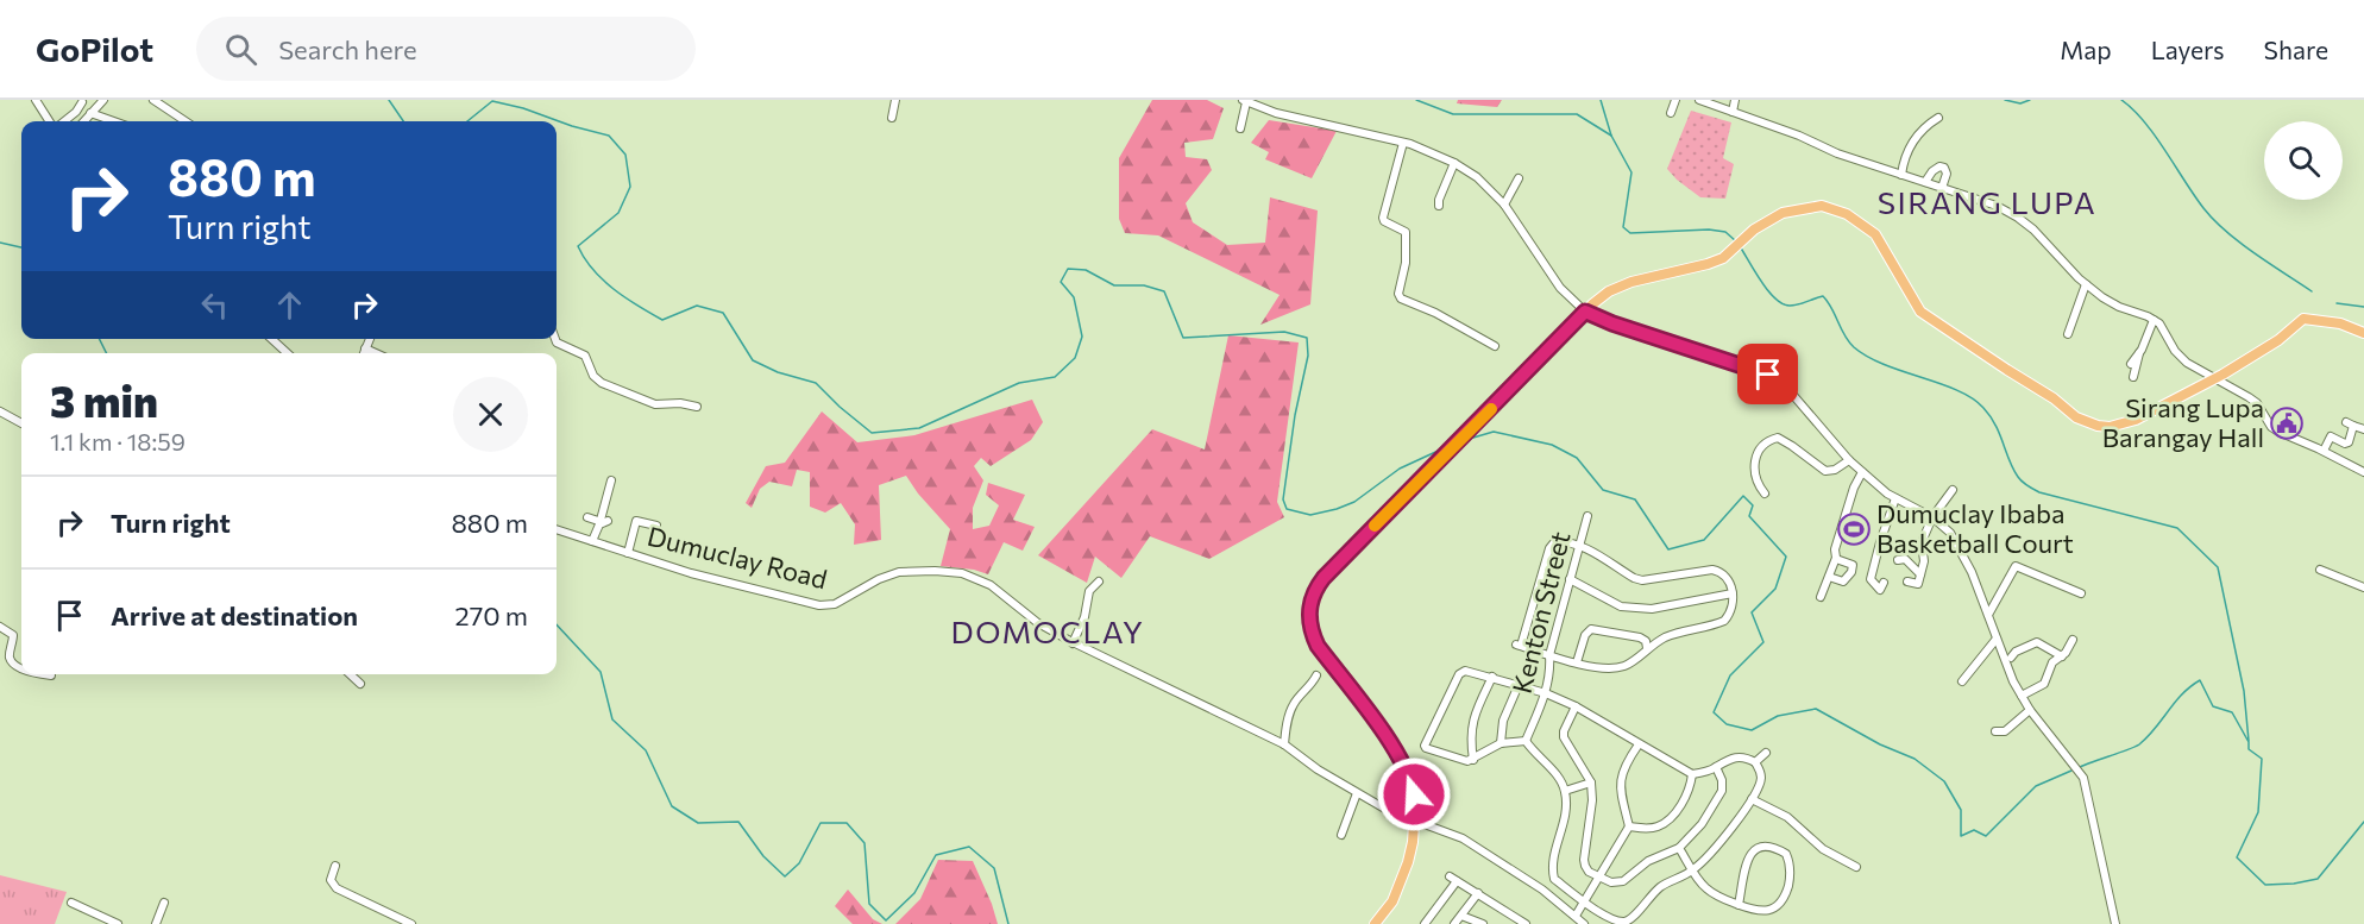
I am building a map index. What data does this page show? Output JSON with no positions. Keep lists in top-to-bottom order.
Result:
{
  "streets": {
    "street": ["Dumuclay Road", "Kenton Street"]
  },
  "districts": ["SIRANG LUPA", "DOMOCLAY"],
  "places": {
    "public building": ["Sirang Lupa Barangay Hall"],
    "sports": ["Dumuclay Ibaba Basketball Court"]
  },
  "page": {
    "header": "GoPilot",
    "search": "Search here",
    "nav": ["Map", "Layers", "Share"],
    "turn": ["880 m", "Turn right"],
    "heading": ["3 min", "1.1 km · 18:59"],
    "list": [
      {
        "name": "Turn right",
        "value": "880 m"
      },
      {
        "name": "Arrive at destination",
        "value": "270 m"
      }
    ]
  }
}
